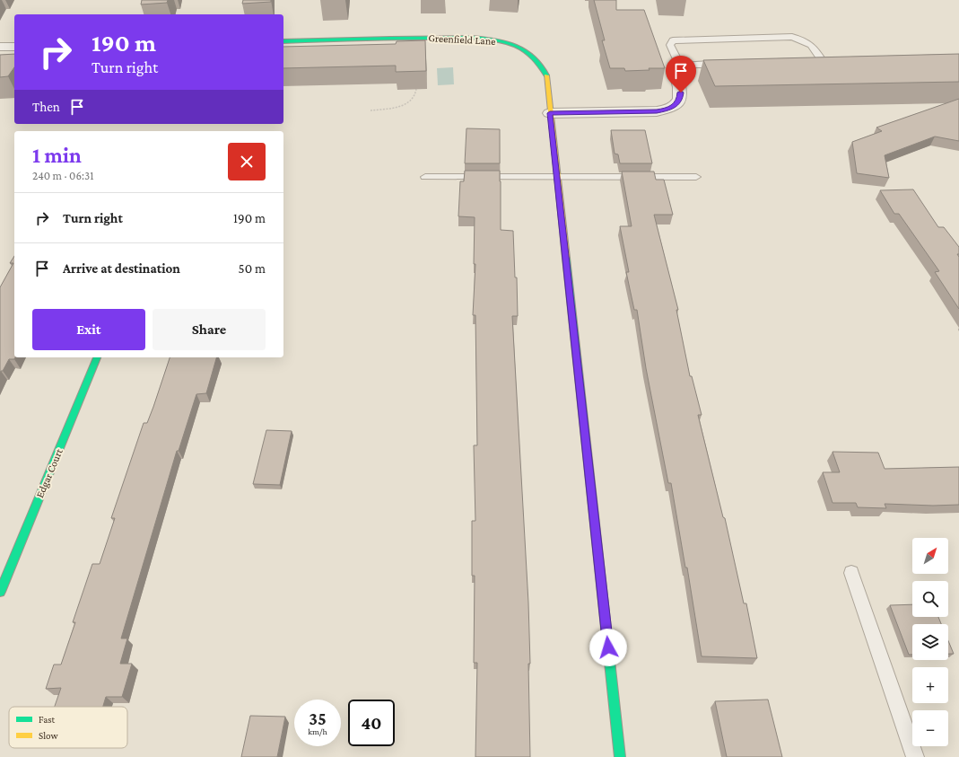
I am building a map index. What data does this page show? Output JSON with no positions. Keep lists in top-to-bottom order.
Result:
{
  "streets": {
    "street": ["Greenfield Lane", "Edgar Court"]
  },
  "legend": ["Fast", "Slow"],
  "north": "top right",
  "page": {
    "turn": ["190 m", "Turn right"],
    "then": "Then",
    "heading": ["1 min", "240 m · 06:31"],
    "list": [
      {
        "name": "Turn right",
        "value": "190 m"
      },
      {
        "name": "Arrive at destination",
        "value": "50 m"
      }
    ],
    "buttons": ["Exit", "Share"],
    "map_buttons": ["+", "−"],
    "speed": "35 km/h",
    "limit": "40"
  }
}
